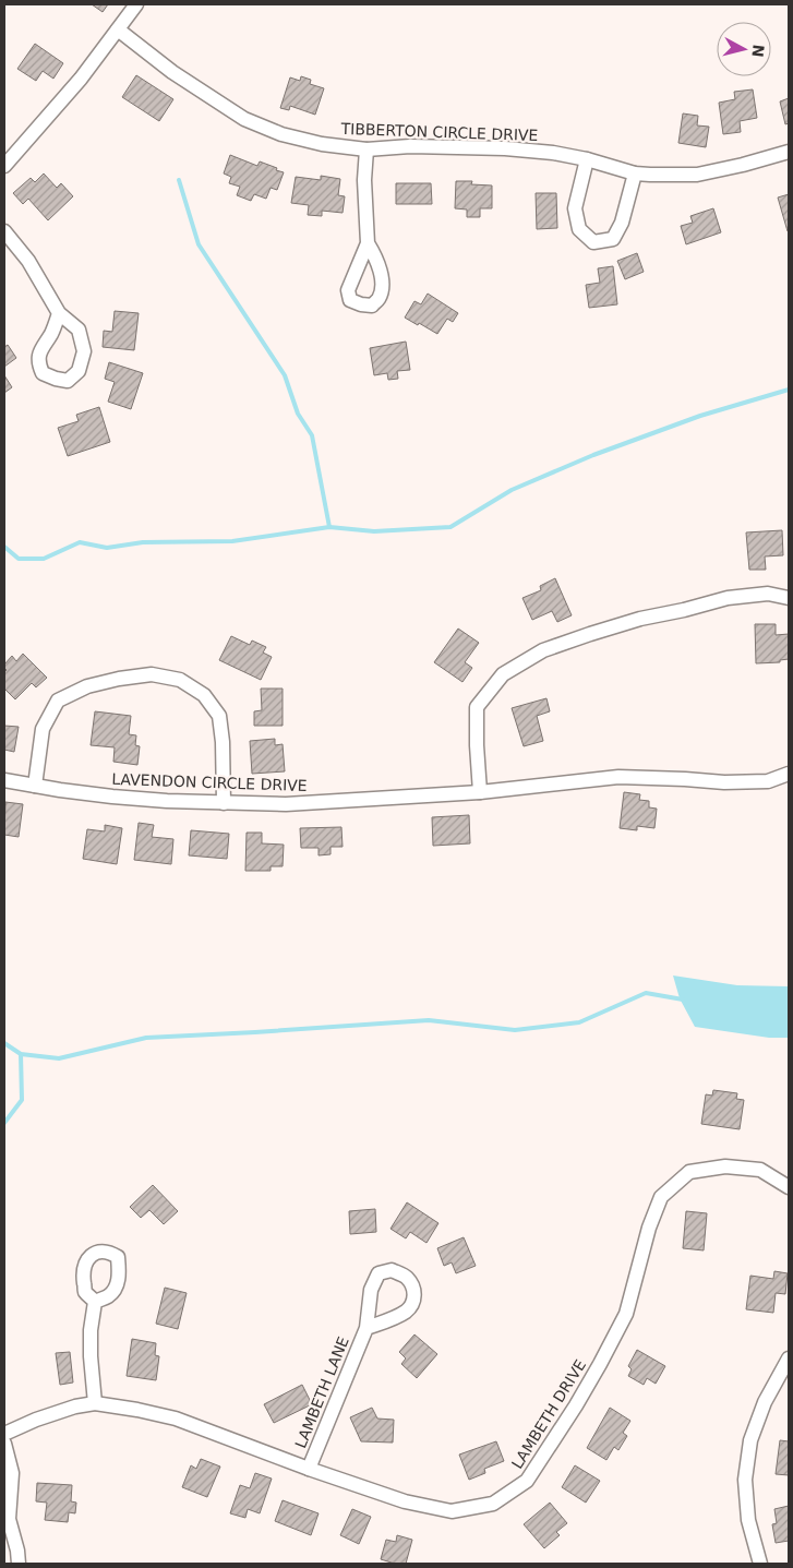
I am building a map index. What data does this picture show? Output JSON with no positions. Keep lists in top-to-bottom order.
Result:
{
  "streets": {
    "street": [
      "TIBBERTON CIRCLE DRIVE",
      "LAVENDON CIRCLE DRIVE",
      "LAMBETH LANE",
      "LAMBETH DRIVE"
    ]
  },
  "crossings": [
    ["LAMBETH LANE", "LAMBETH DRIVE"]
  ],
  "north": "right"
}
